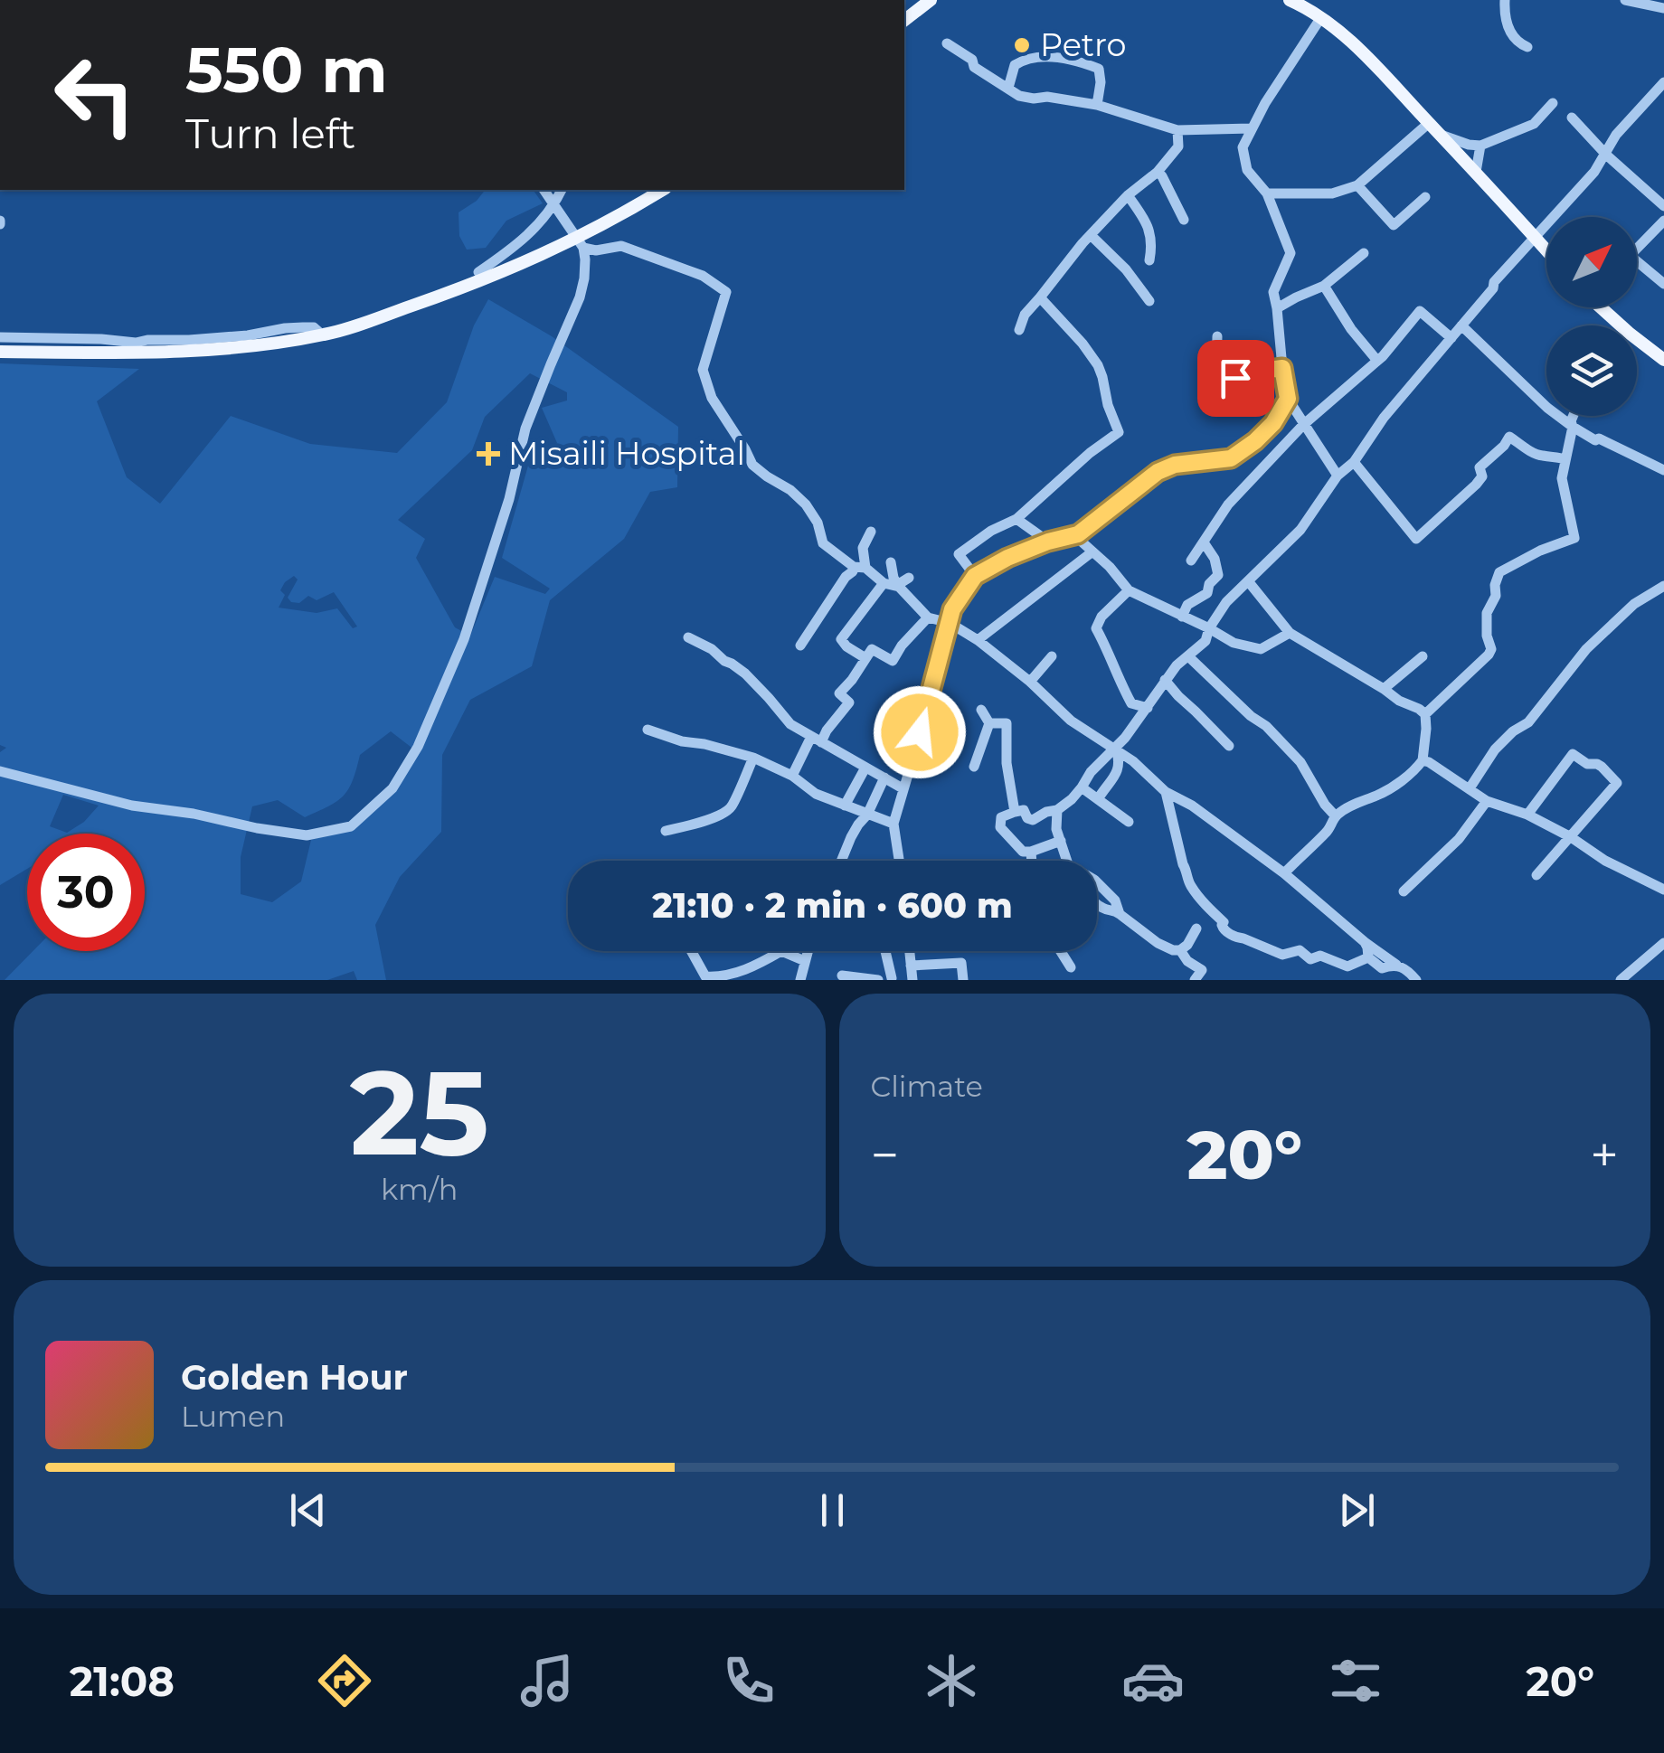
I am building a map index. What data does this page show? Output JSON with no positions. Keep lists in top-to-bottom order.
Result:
{
  "places": {
    "other": ["Petro"],
    "health": ["Misaili Hospital"]
  },
  "north": "top right",
  "page": {
    "turn": ["550 m", "Turn left"],
    "limit": "30",
    "trip": "21:10 · 2 min · 600 m",
    "tile": [
      ["25", "km/h"],
      "Climate"
    ],
    "heat": ["−", "20°", "+"],
    "song": ["Golden Hour", "Lumen"],
    "tabs": ["21:08", "20°"]
  }
}
